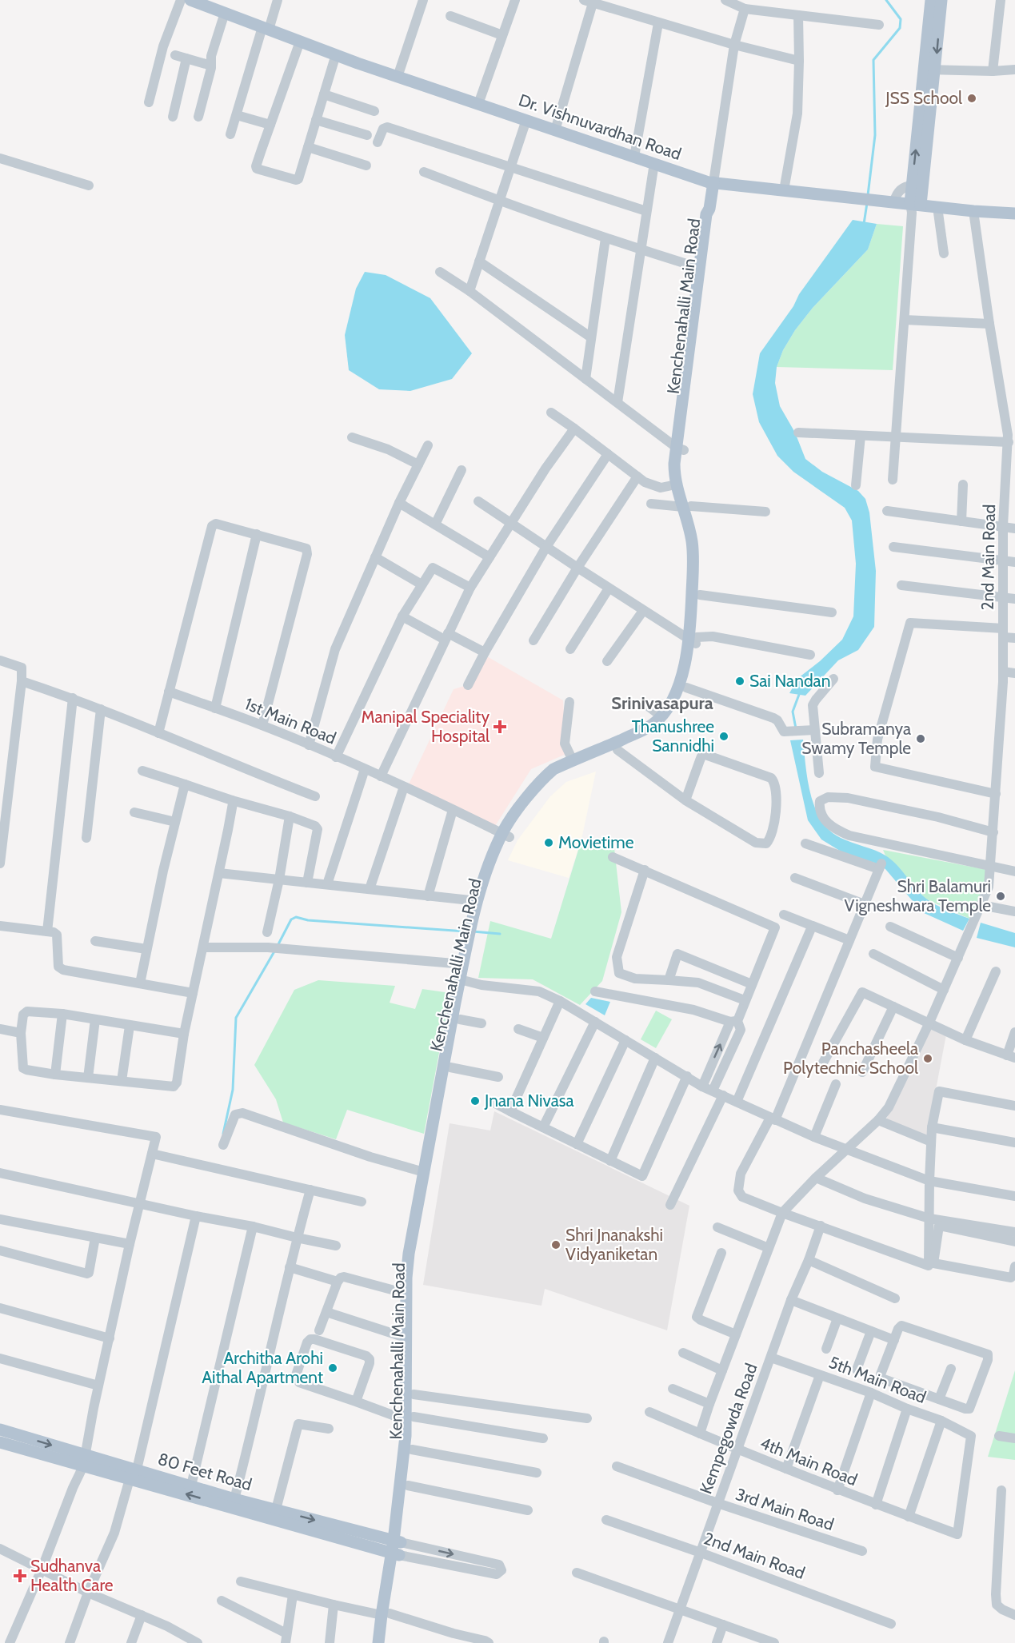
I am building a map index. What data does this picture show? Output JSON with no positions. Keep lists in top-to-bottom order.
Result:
{
  "streets": {
    "main road": ["Dr. Vishnuvardhan Road", "Kenchenahalli Main Road", "80 Feet Road"],
    "street": [
      "2nd Main Road",
      "1st Main Road",
      "5th Main Road",
      "Kempegowda Road",
      "4th Main Road",
      "3rd Main Road"
    ]
  },
  "crossings": [
    ["Dr. Vishnuvardhan Road", "2nd Main Road"],
    ["Kenchenahalli Main Road", "1st Main Road"],
    ["Kenchenahalli Main Road", "80 Feet Road"],
    ["2nd Main Road", "Kempegowda Road"],
    ["5th Main Road", "Kempegowda Road"],
    ["5th Main Road", "4th Main Road"],
    ["Kempegowda Road", "4th Main Road"],
    ["Kempegowda Road", "3rd Main Road"]
  ],
  "districts": ["Srinivasapura"],
  "places": {
    "other": [
      "JSS School",
      "Sai Nandan",
      "Thanushree Sannidhi",
      "Subramanya Swamy Temple",
      "Movietime",
      "Shri Balamuri Vigneshwara Temple",
      "Panchasheela Polytechnic School",
      "Jnana Nivasa",
      "Shri Jnanakshi Vidyaniketan",
      "Architha Arohi Aithal Apartment"
    ],
    "health": ["Manipal Speciality Hospital", "Sudhanva Health Care"]
  }
}
